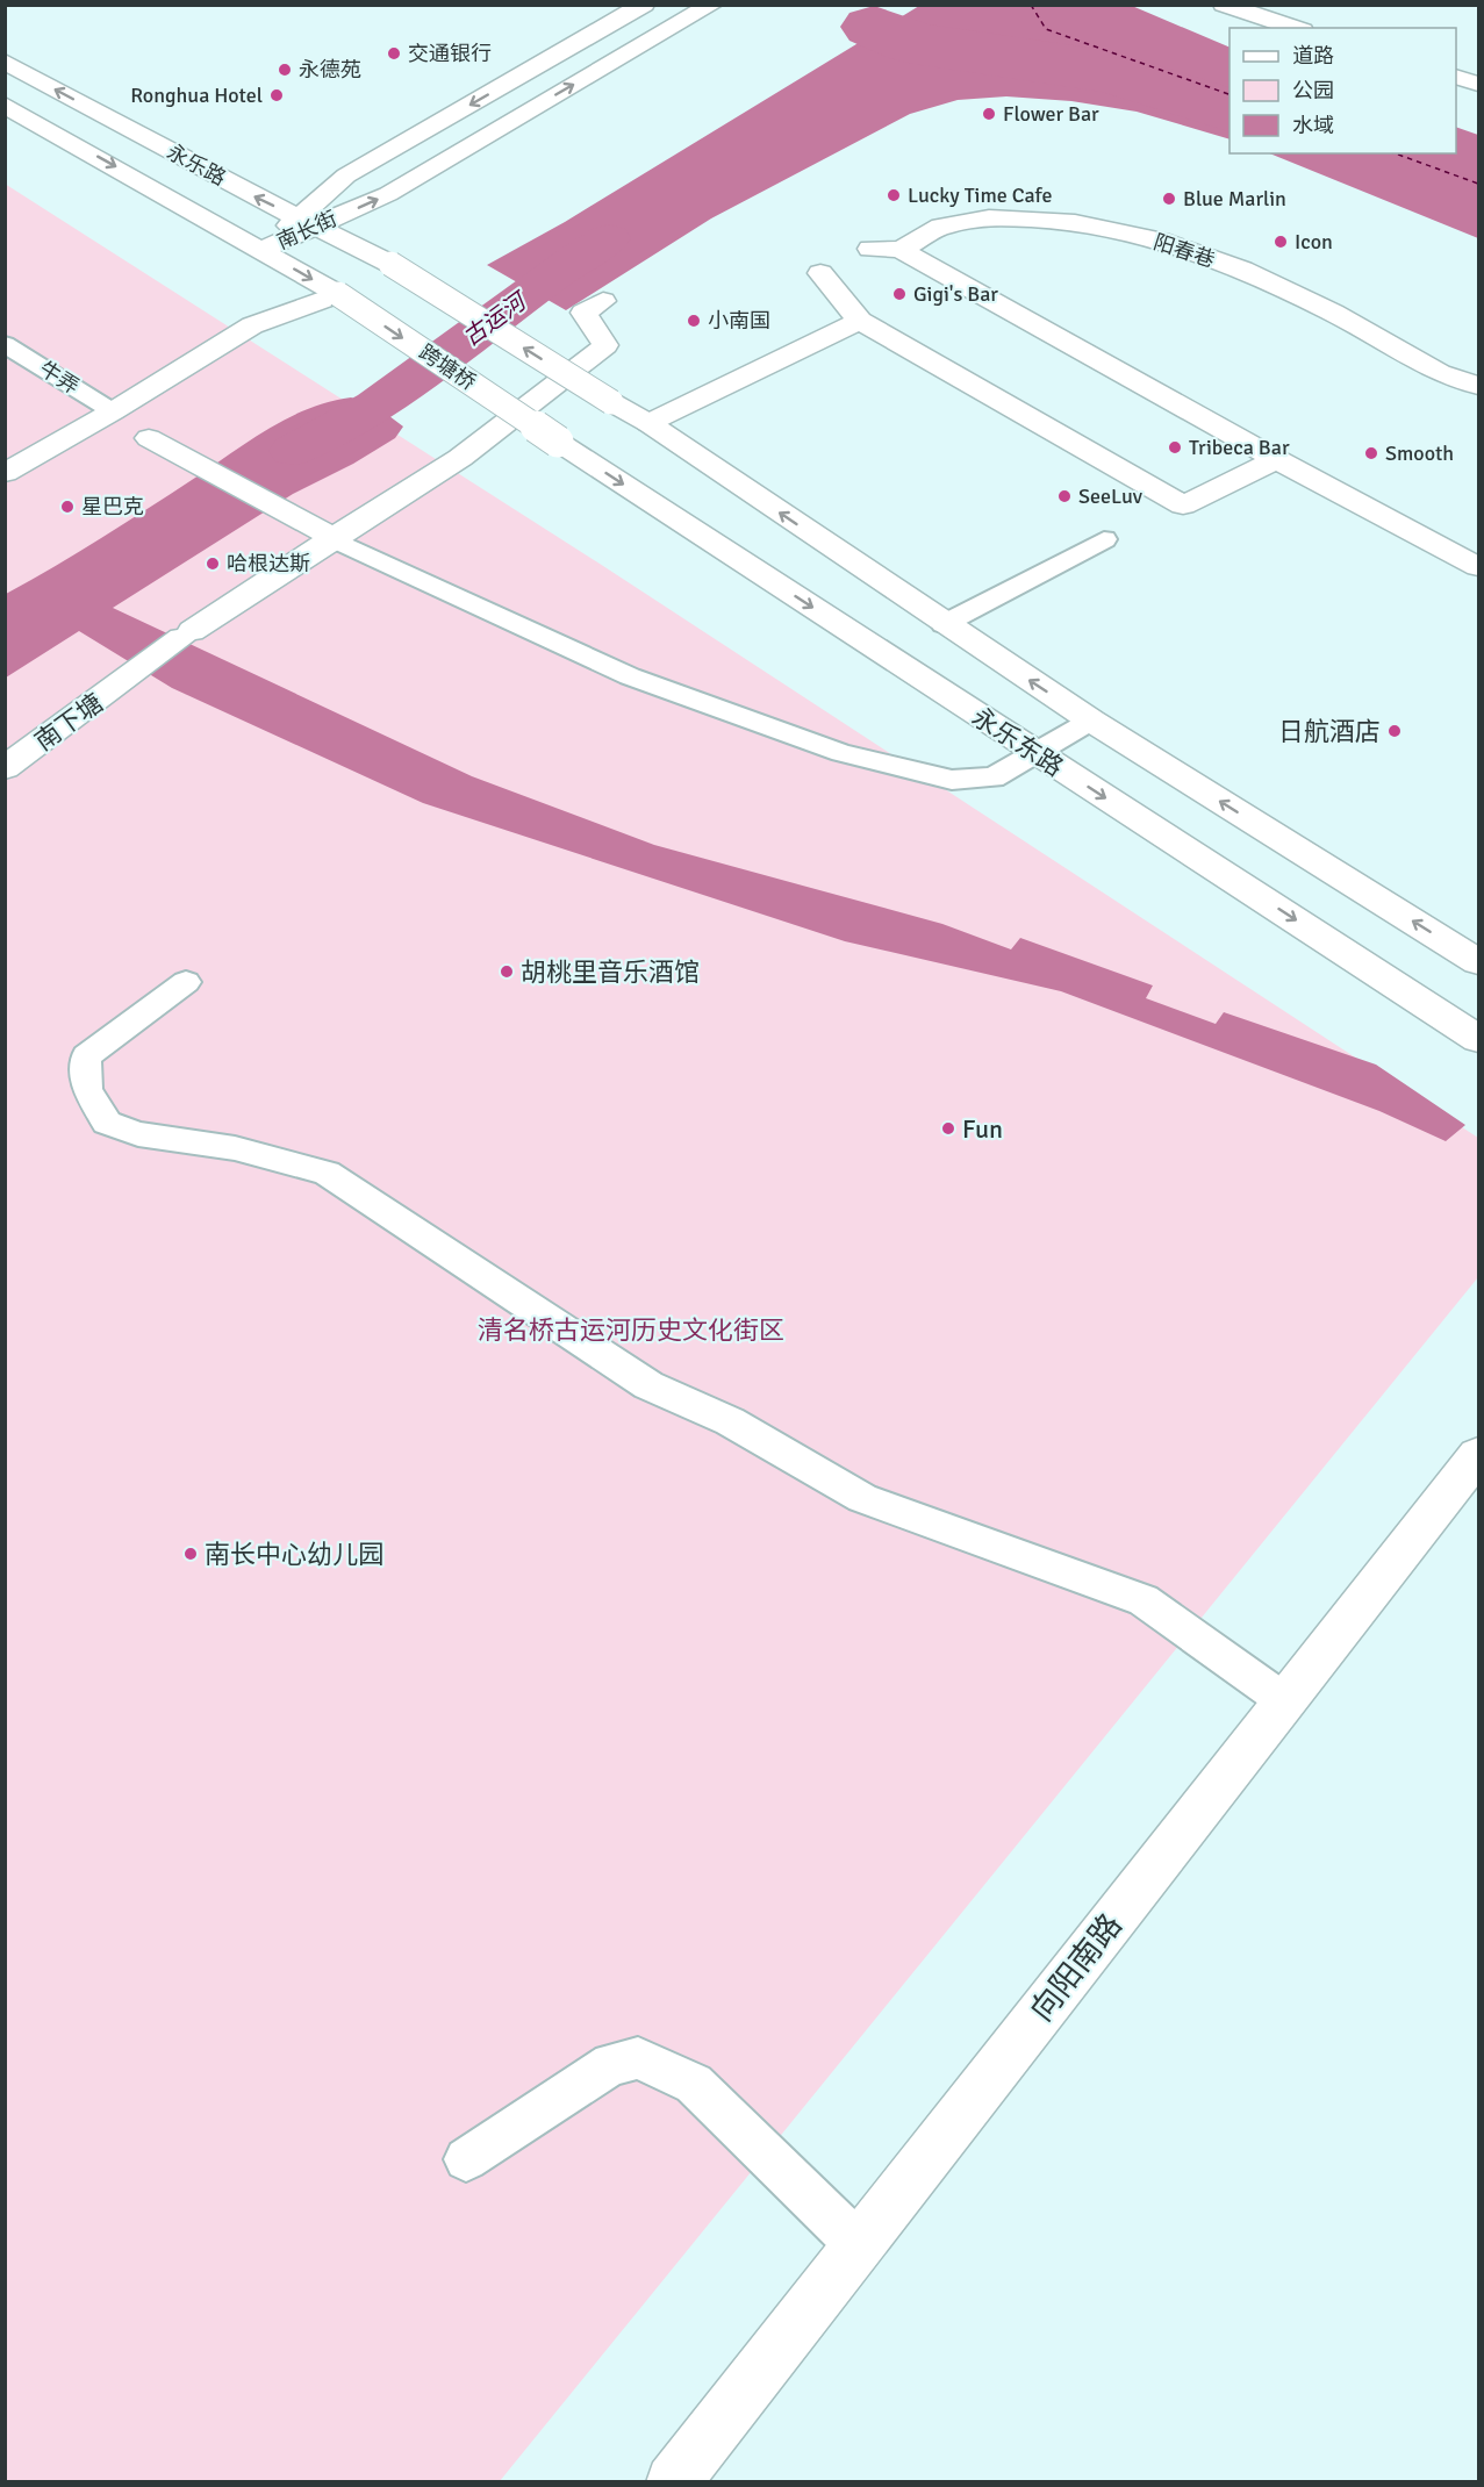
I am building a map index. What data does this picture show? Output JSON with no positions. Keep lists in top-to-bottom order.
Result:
{
  "streets": {
    "main road": [
      "永乐路",
      "南长街",
      "阳春巷",
      "跨塘桥",
      "南下塘",
      "永乐东路",
      "向阳南路"
    ],
    "lane": ["牛弄"]
  },
  "crossings": [
    ["永乐路", "南长街"],
    ["永乐路", "跨塘桥"],
    ["跨塘桥", "永乐东路"]
  ],
  "water": ["古运河"],
  "parks": ["清名桥古运河历史文化街区"],
  "places": [
    "交通银行",
    "永德苑",
    "Ronghua Hotel",
    "Flower Bar",
    "Lucky Time Cafe",
    "Blue Marlin",
    "Icon",
    "Gigi's Bar",
    "小南国",
    "Tribeca Bar",
    "Smooth",
    "SeeLuv",
    "星巴克",
    "哈根达斯",
    "日航酒店",
    "胡桃里音乐酒馆",
    "Fun",
    "南长中心幼儿园"
  ],
  "legend": ["道路", "公园", "水域"]
}
